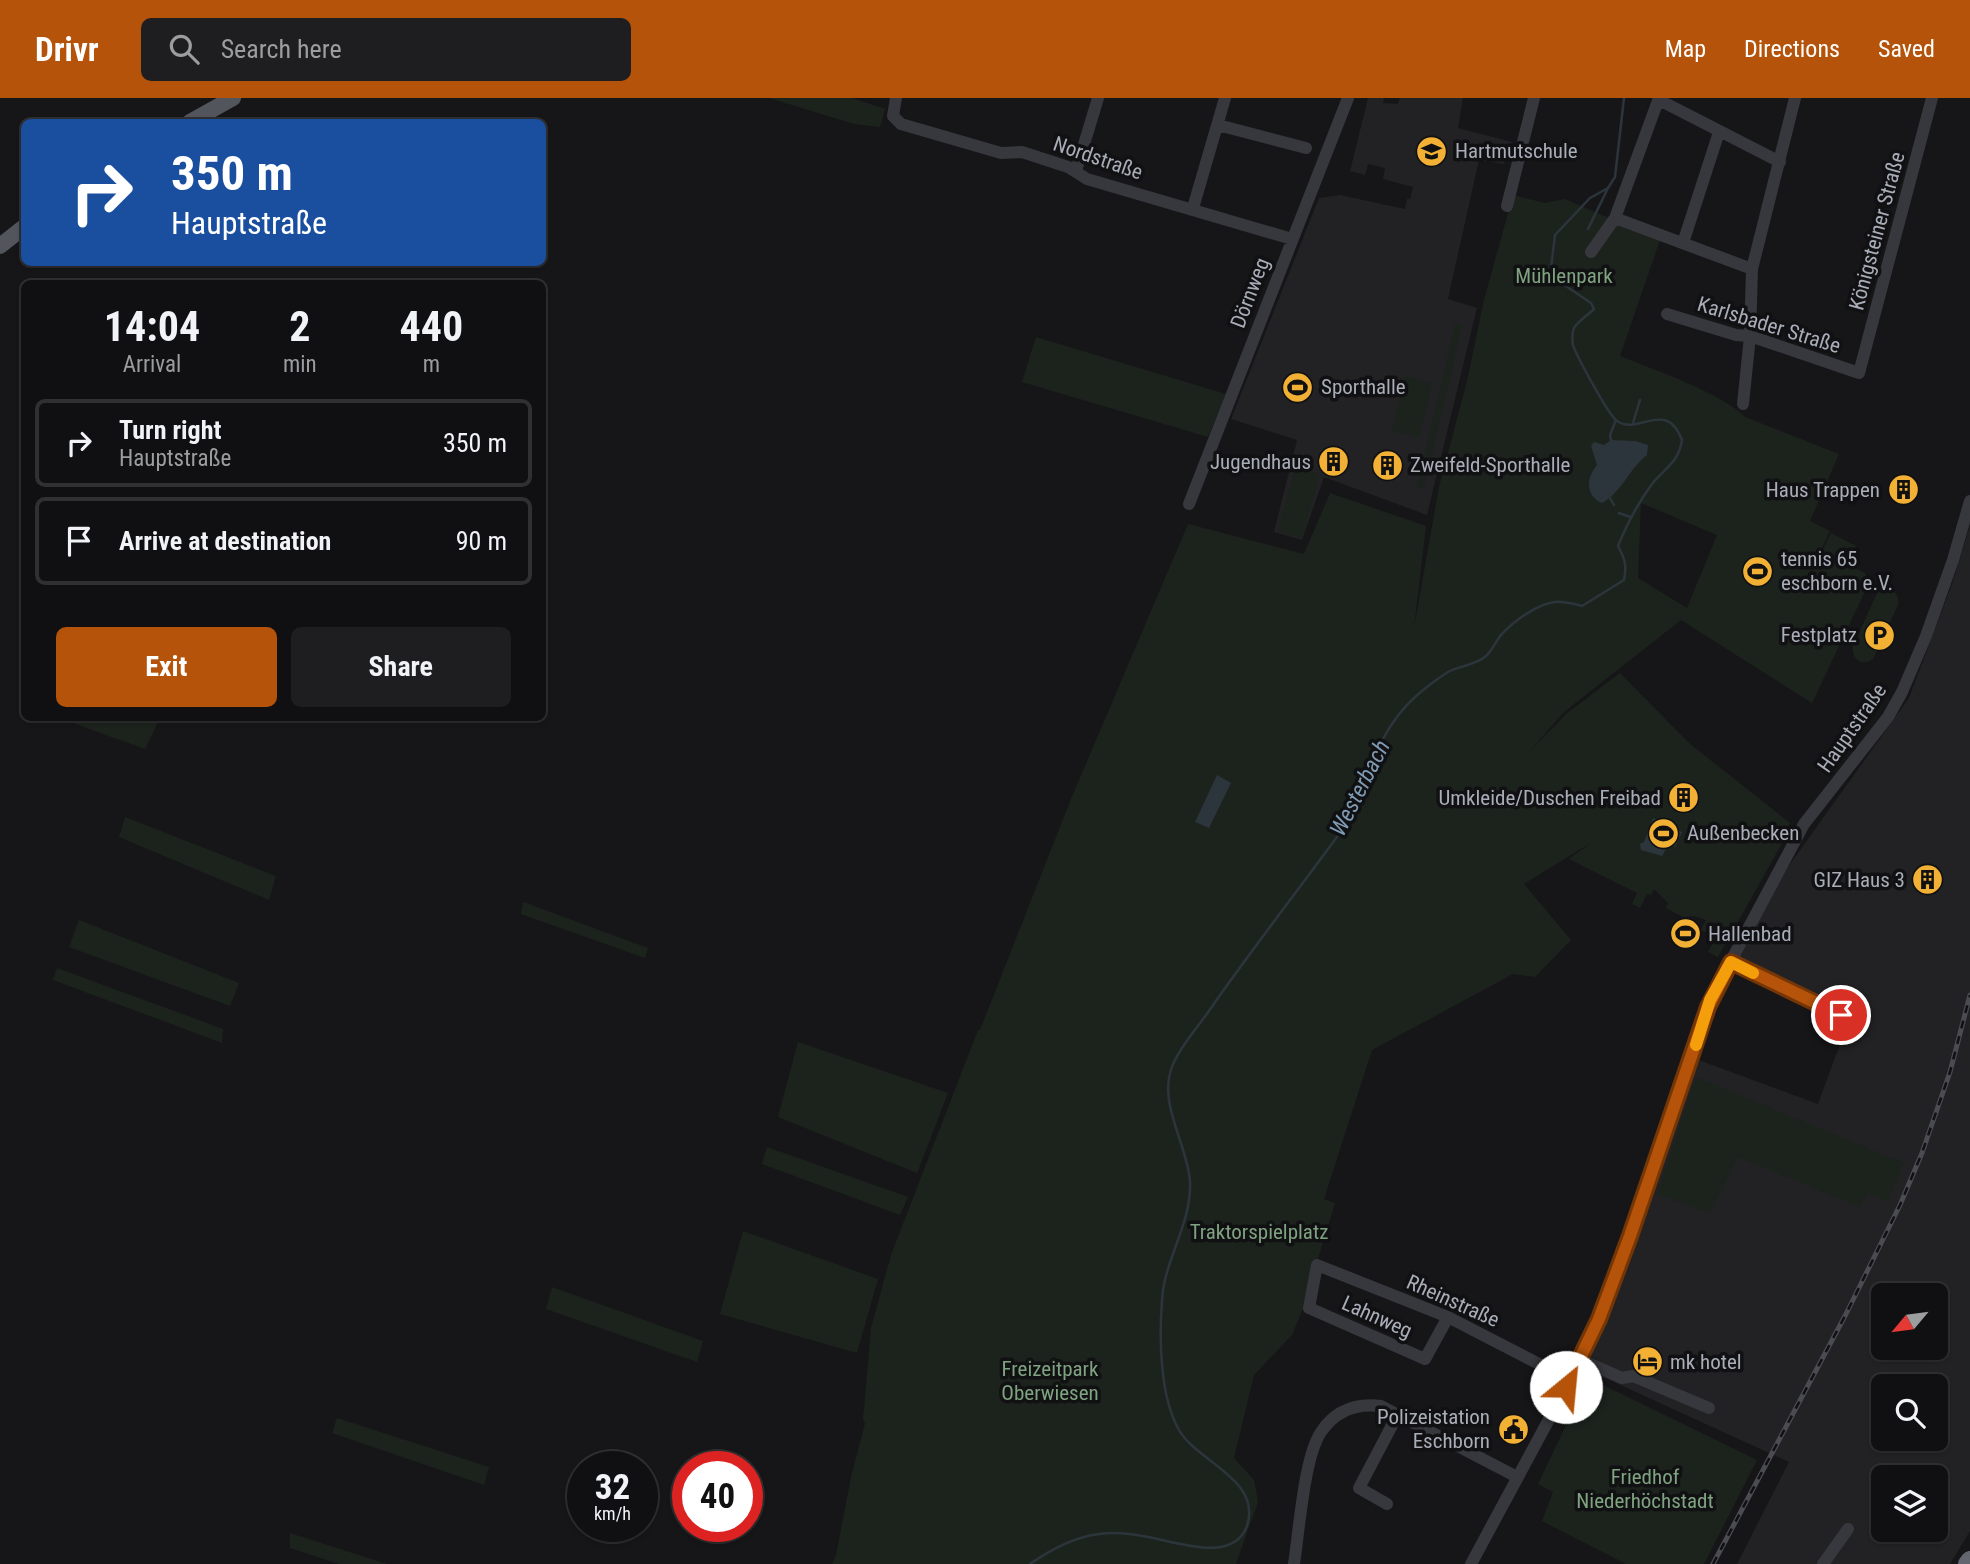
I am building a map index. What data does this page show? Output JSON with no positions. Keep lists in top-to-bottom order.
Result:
{
  "streets": {
    "street": [
      "Nordstraße",
      "Königsteiner Straße",
      "Dörnweg",
      "Karlsbader Straße",
      "Hauptstraße",
      "Rheinstraße",
      "Lahnweg"
    ]
  },
  "crossings": [
    ["Nordstraße", "Dörnweg"],
    ["Königsteiner Straße", "Karlsbader Straße"],
    ["Hauptstraße", "Rheinstraße"],
    ["Rheinstraße", "Lahnweg"]
  ],
  "water": ["Westerbach"],
  "parks": [
    "Mühlenpark",
    "Traktorspielplatz",
    "Freizeitpark Oberwiesen",
    "Friedhof Niederhöchstadt"
  ],
  "places": {
    "school or university": ["Hartmutschule"],
    "sports": [
      "Sporthalle",
      "tennis 65 eschborn e.V.",
      "Außenbecken",
      "Hallenbad"
    ],
    "building": [
      "Jugendhaus",
      "Zweifeld-Sporthalle",
      "Haus Trappen",
      "Umkleide/Duschen Freibad",
      "GIZ Haus 3"
    ],
    "parking": ["Festplatz"],
    "hotel": ["mk hotel"],
    "public building": ["Polizeistation Eschborn"]
  },
  "north": "bottom left",
  "page": {
    "header": "Drivr",
    "search": "Search here",
    "nav": ["Map", "Directions", "Saved"],
    "turn": ["350 m", "Hauptstraße"],
    "eta": [
      "14:04",
      "Arrival",
      "2",
      "min",
      "440",
      "m"
    ],
    "list": [
      {
        "name": "Turn right",
        "note": "Hauptstraße",
        "value": "350 m"
      },
      {
        "name": "Arrive at destination",
        "value": "90 m"
      }
    ],
    "buttons": ["Exit", "Share"],
    "speed": "32 km/h",
    "limit": "40"
  }
}
